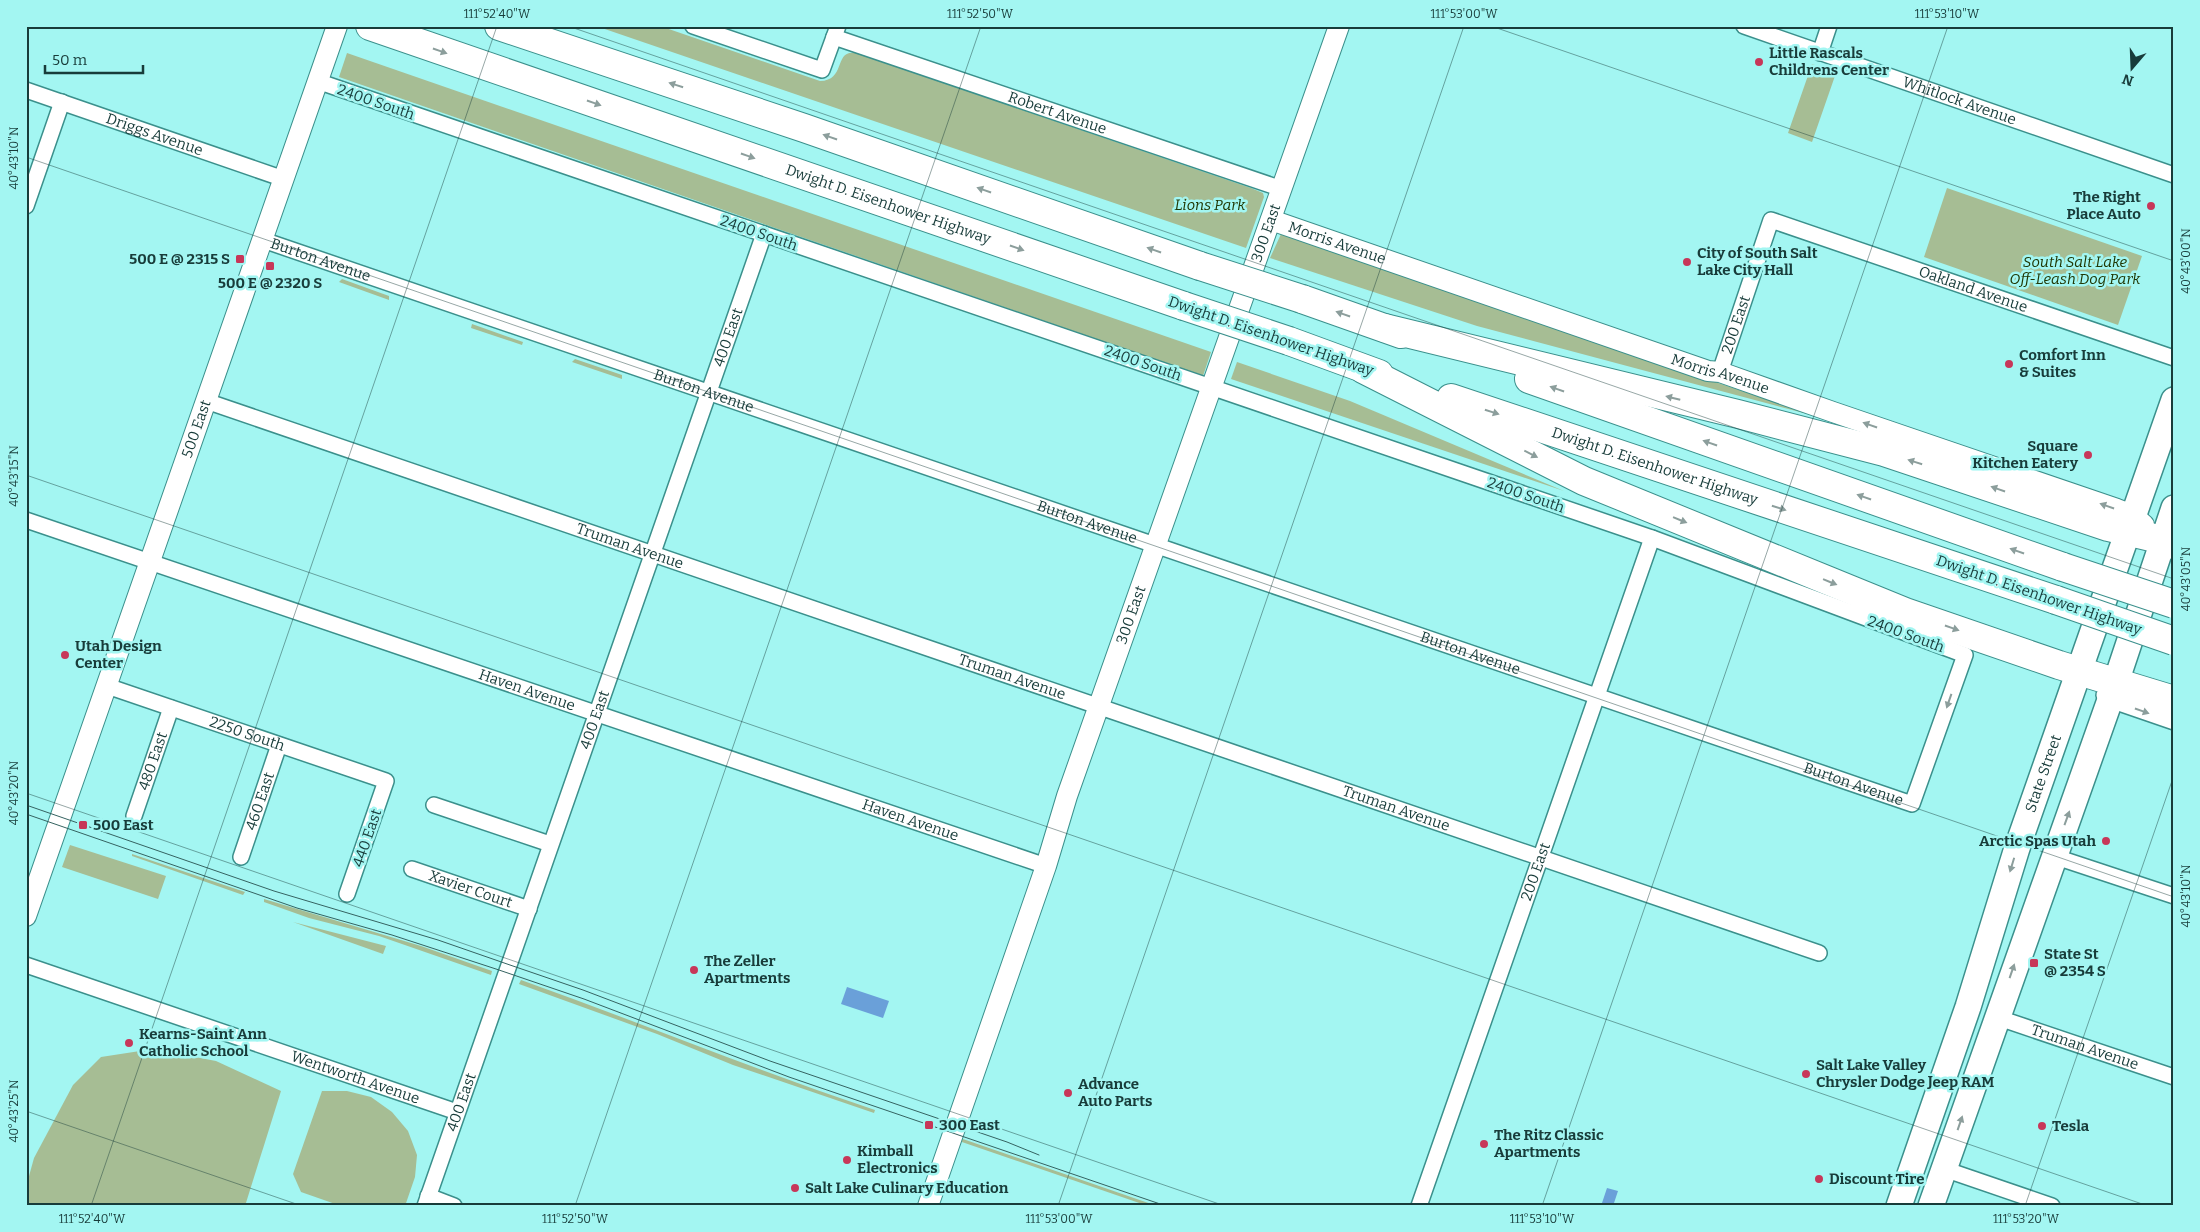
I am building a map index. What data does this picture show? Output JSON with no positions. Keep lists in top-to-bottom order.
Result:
{
  "streets": {
    "highway": ["Dwight D. Eisenhower Highway"],
    "main road": ["State Street"],
    "street": [
      "Whitlock Avenue",
      "2400 South",
      "Robert Avenue",
      "Driggs Avenue",
      "300 East",
      "Morris Avenue",
      "Burton Avenue",
      "Oakland Avenue",
      "200 East",
      "400 East",
      "500 East",
      "Truman Avenue",
      "Haven Avenue",
      "2250 South",
      "480 East",
      "460 East",
      "440 East",
      "Xavier Court",
      "Wentworth Avenue"
    ]
  },
  "crossings": [
    ["2400 South", "300 East"],
    ["2400 South", "Burton Avenue"],
    ["2400 South", "200 East"],
    ["2400 South", "400 East"],
    ["2400 South", "500 East"],
    ["Robert Avenue", "300 East"],
    ["Driggs Avenue", "500 East"],
    ["300 East", "Morris Avenue"],
    ["300 East", "Burton Avenue"],
    ["300 East", "Truman Avenue"],
    ["300 East", "Haven Avenue"],
    ["Morris Avenue", "200 East"],
    ["Morris Avenue", "State Street"],
    ["Burton Avenue", "200 East"],
    ["Burton Avenue", "400 East"],
    ["Burton Avenue", "500 East"],
    ["Oakland Avenue", "200 East"],
    ["200 East", "Truman Avenue"],
    ["400 East", "Truman Avenue"],
    ["400 East", "Haven Avenue"],
    ["400 East", "Xavier Court"],
    ["400 East", "Wentworth Avenue"],
    ["500 East", "Truman Avenue"],
    ["500 East", "Haven Avenue"],
    ["500 East", "2250 South"],
    ["2250 South", "480 East"],
    ["2250 South", "460 East"],
    ["2250 South", "440 East"]
  ],
  "one_way": ["Morris Avenue"],
  "parks": ["Lions Park", "South Salt Lake Off-Leash Dog Park"],
  "places": {
    "other": [
      "Little Rascals Childrens Center",
      "The Right Place Auto",
      "City of South Salt Lake City Hall",
      "Comfort Inn & Suites",
      "Square Kitchen Eatery",
      "Utah Design Center",
      "Arctic Spas Utah",
      "The Zeller Apartments",
      "Kearns-Saint Ann Catholic School",
      "Salt Lake Valley Chrysler Dodge Jeep RAM",
      "Advance Auto Parts",
      "Tesla",
      "The Ritz Classic Apartments",
      "Kimball Electronics",
      "Discount Tire",
      "Salt Lake Culinary Education"
    ],
    "transit": [
      "500 E @ 2315 S",
      "500 E @ 2320 S",
      "500 East",
      "State St @ 2354 S",
      "300 East"
    ]
  },
  "scale_bar": "50 m",
  "north": "bottom",
  "coordinates": [
    "111°52'40\"W",
    "111°52'50\"W",
    "111°53'00\"W",
    "111°53'10\"W",
    "40°43'10\"N",
    "40°43'00\"N",
    "40°43'15\"N",
    "40°43'05\"N",
    "40°43'20\"N",
    "40°43'25\"N",
    "111°53'20\"W"
  ]
}
